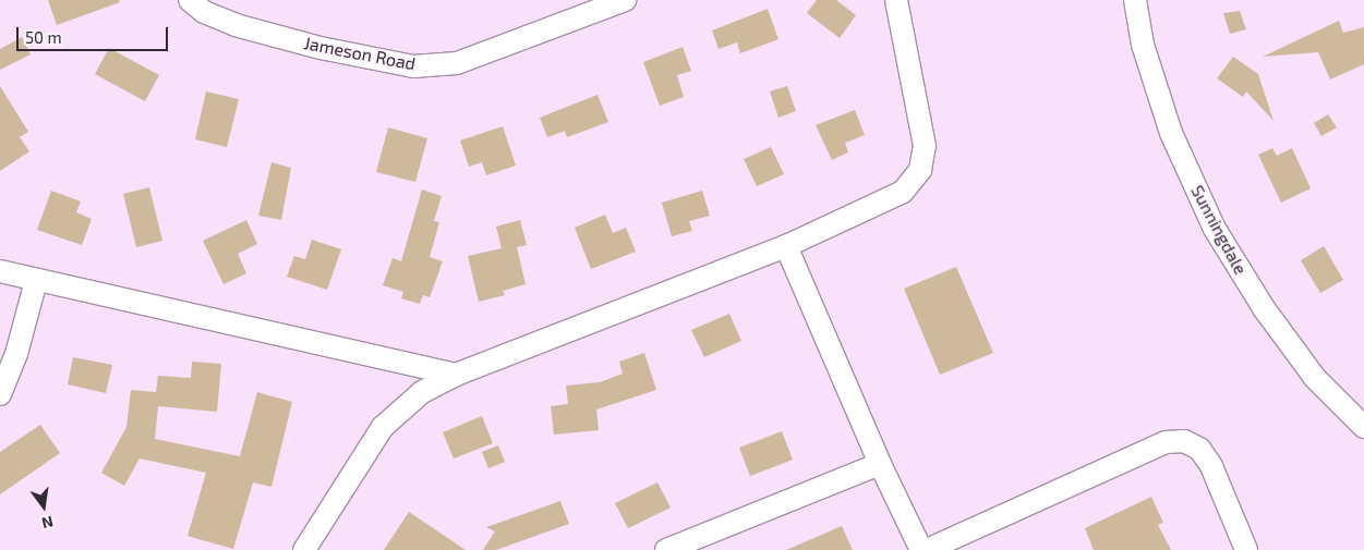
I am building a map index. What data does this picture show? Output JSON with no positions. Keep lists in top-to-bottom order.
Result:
{
  "streets": {
    "street": ["Jameson Road", "Sunningdale"]
  },
  "scale_bar": "50 m",
  "north": "bottom"
}
